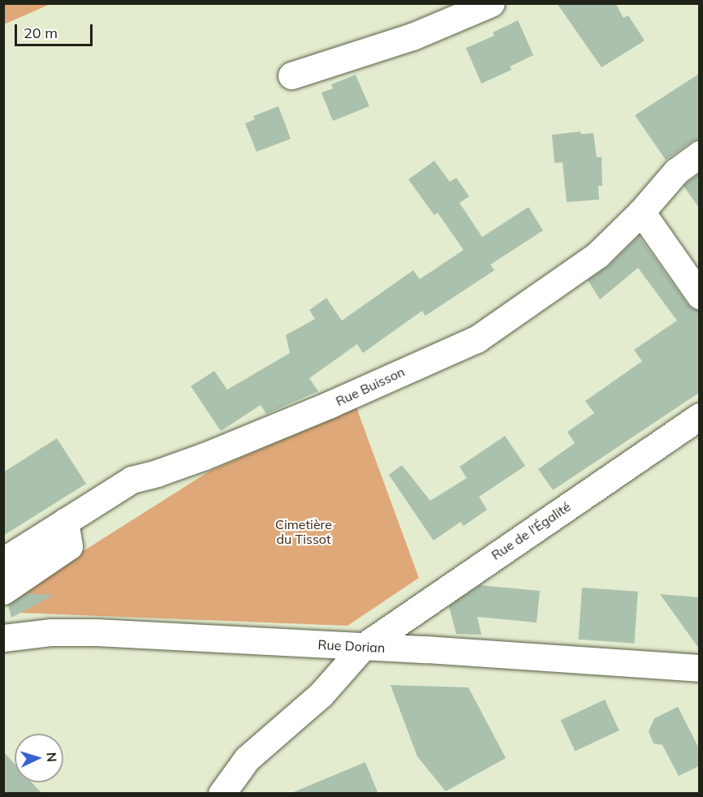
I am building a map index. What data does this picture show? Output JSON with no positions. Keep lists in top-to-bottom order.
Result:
{
  "streets": {
    "street": ["Rue Buisson", "Rue de l'Égalité", "Rue Dorian"]
  },
  "crossings": [
    ["Rue de l'Égalité", "Rue Dorian"]
  ],
  "parks": ["Cimetière du Tissot"],
  "scale_bar": "20 m",
  "north": "right"
}
